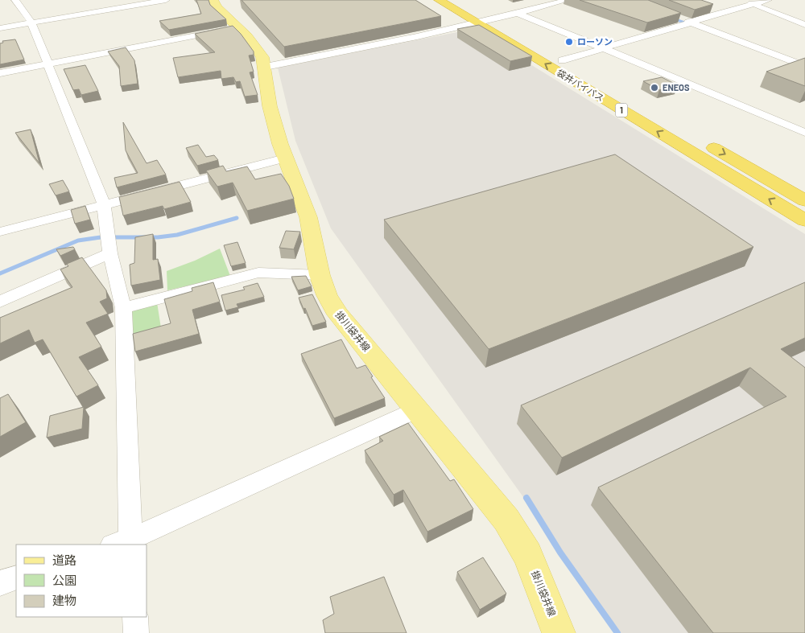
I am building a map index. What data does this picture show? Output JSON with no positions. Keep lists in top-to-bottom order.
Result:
{
  "streets": {
    "highway": ["袋井バイパス", "1"],
    "main road": ["掛川袋井線"]
  },
  "places": ["ローソン", "ENEOS"],
  "legend": ["道路", "公園", "建物"]
}
